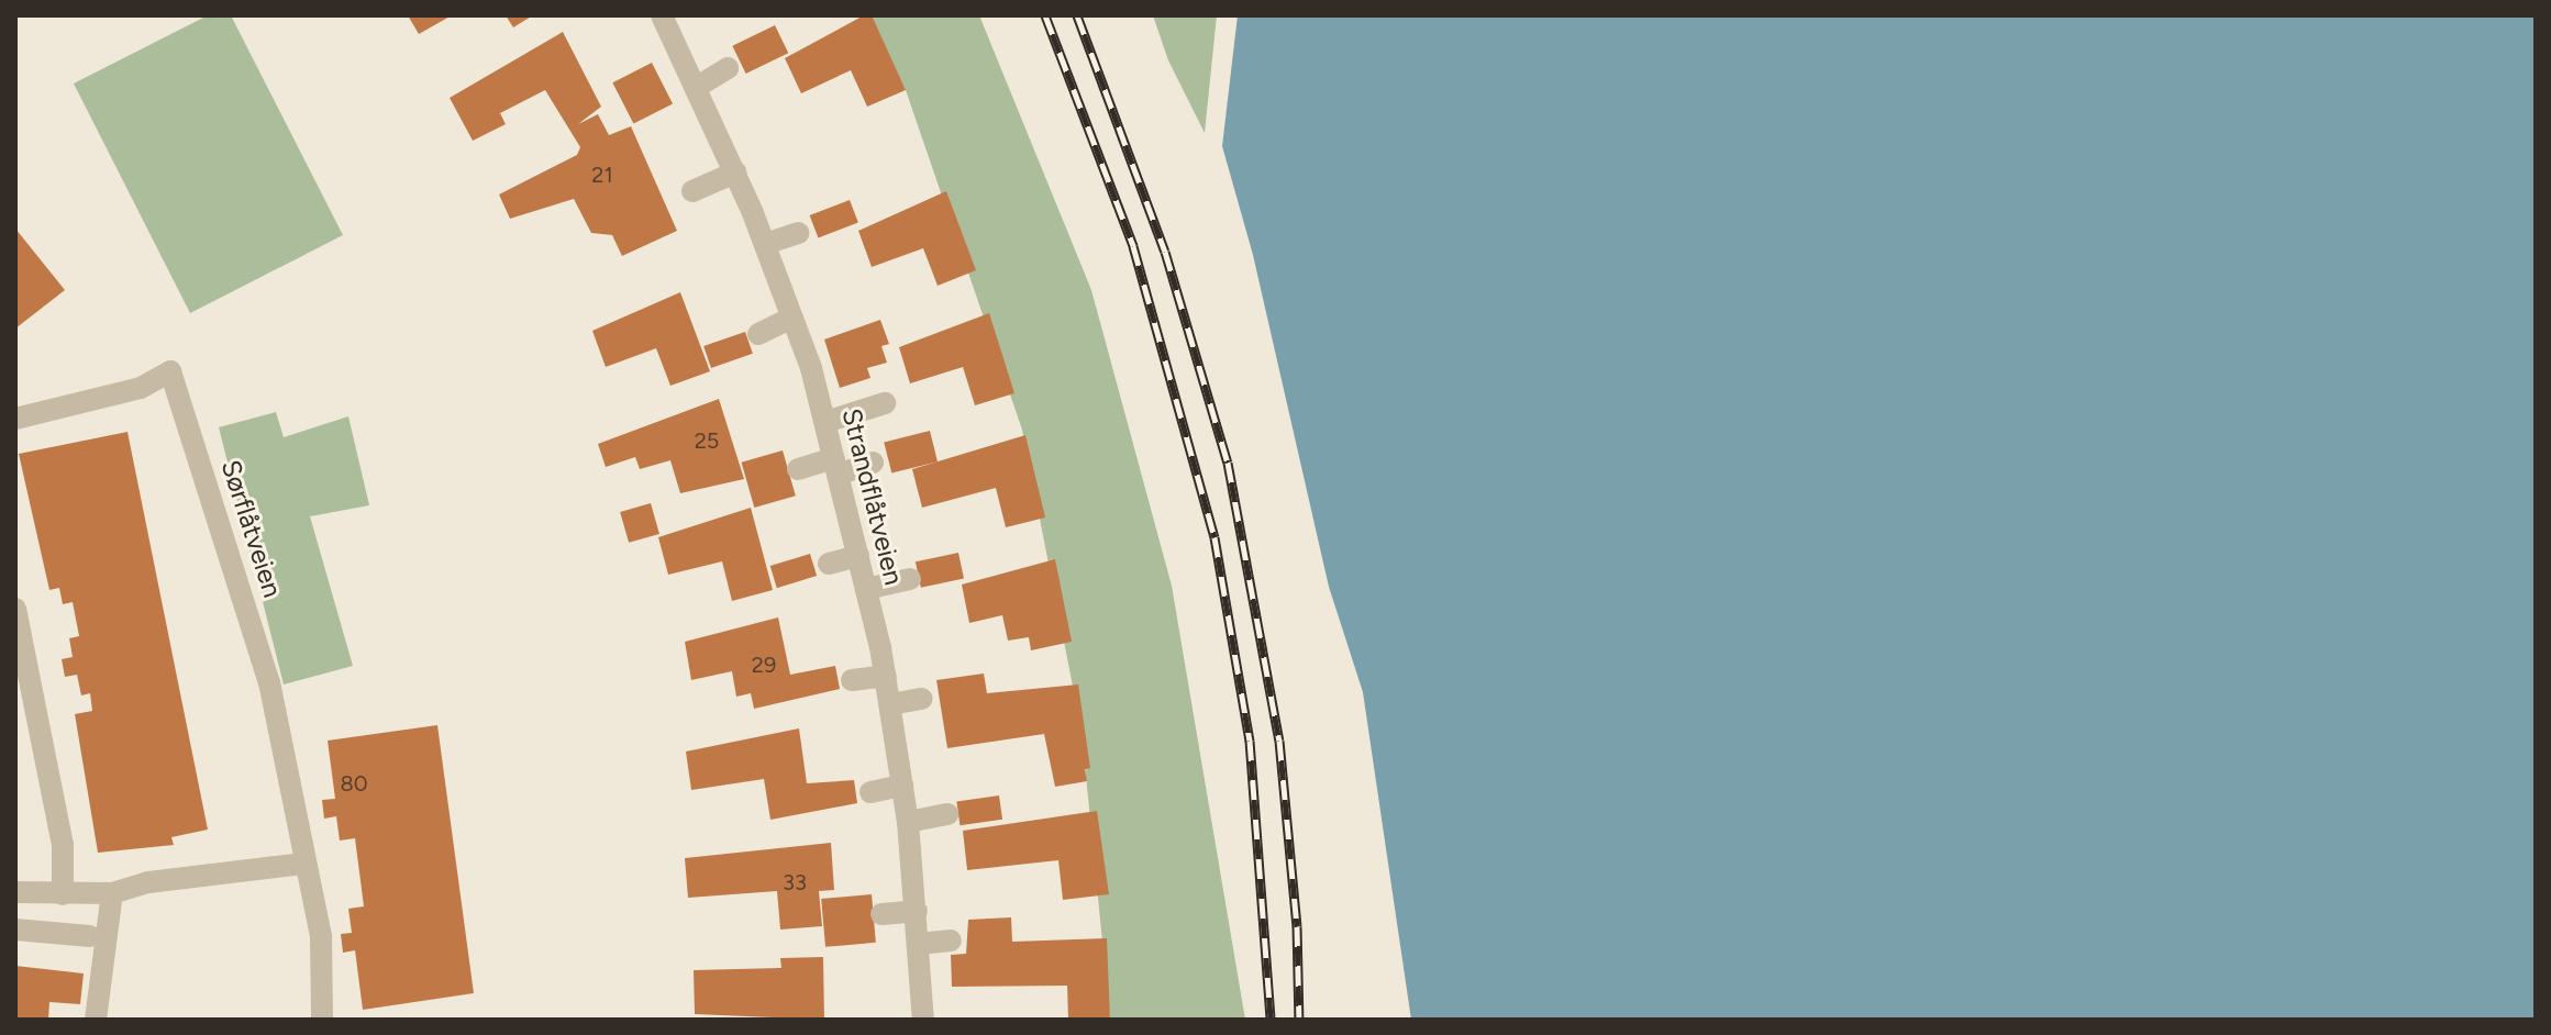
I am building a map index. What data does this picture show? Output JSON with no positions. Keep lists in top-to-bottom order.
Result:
{
  "streets": {
    "street": ["Strandflåtveien", "Sørflåtveien"]
  },
  "house_numbers": [
    "21",
    "25",
    "29",
    "80",
    "33"
  ]
}
